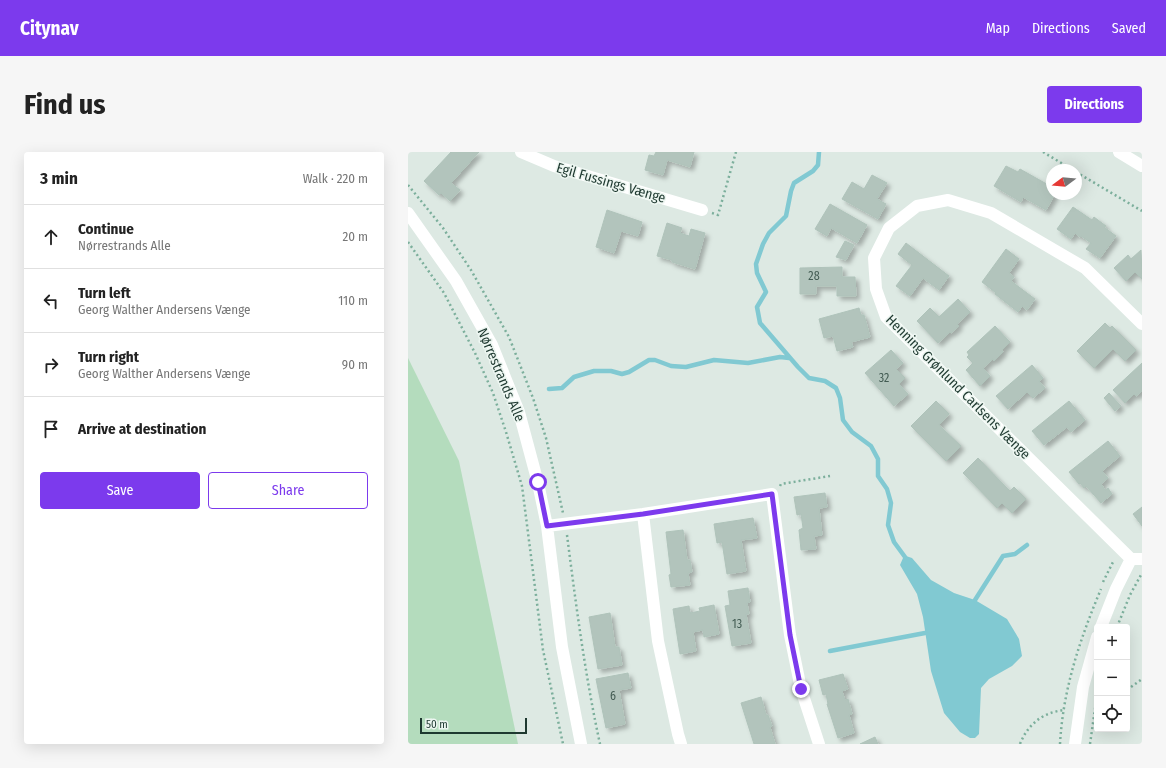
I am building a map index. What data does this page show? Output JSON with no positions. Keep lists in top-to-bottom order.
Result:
{
  "streets": {
    "street": ["Egil Fussings Vænge", "Nørrestrands Alle", "Henning Grønlund Carlsens Vænge"]
  },
  "house_numbers": [
    "28",
    "32",
    "13",
    "6"
  ],
  "scale_bar": "50 m",
  "north": "left",
  "page": {
    "header": "Citynav",
    "nav": ["Map", "Directions", "Saved"],
    "buttons": [
      "Directions",
      ["Save", "Share"]
    ],
    "title": "Find us",
    "heading": ["3 min", "Walk · 220 m"],
    "list": [
      ["Continue", "Nørrestrands Alle", "20 m"],
      ["Turn left", "Georg Walther Andersens Vænge", "110 m"],
      ["Turn right", "Georg Walther Andersens Vænge", "90 m"],
      "Arrive at destination"
    ],
    "map_buttons": ["+", "−"],
    "scale": "50 m"
  }
}
